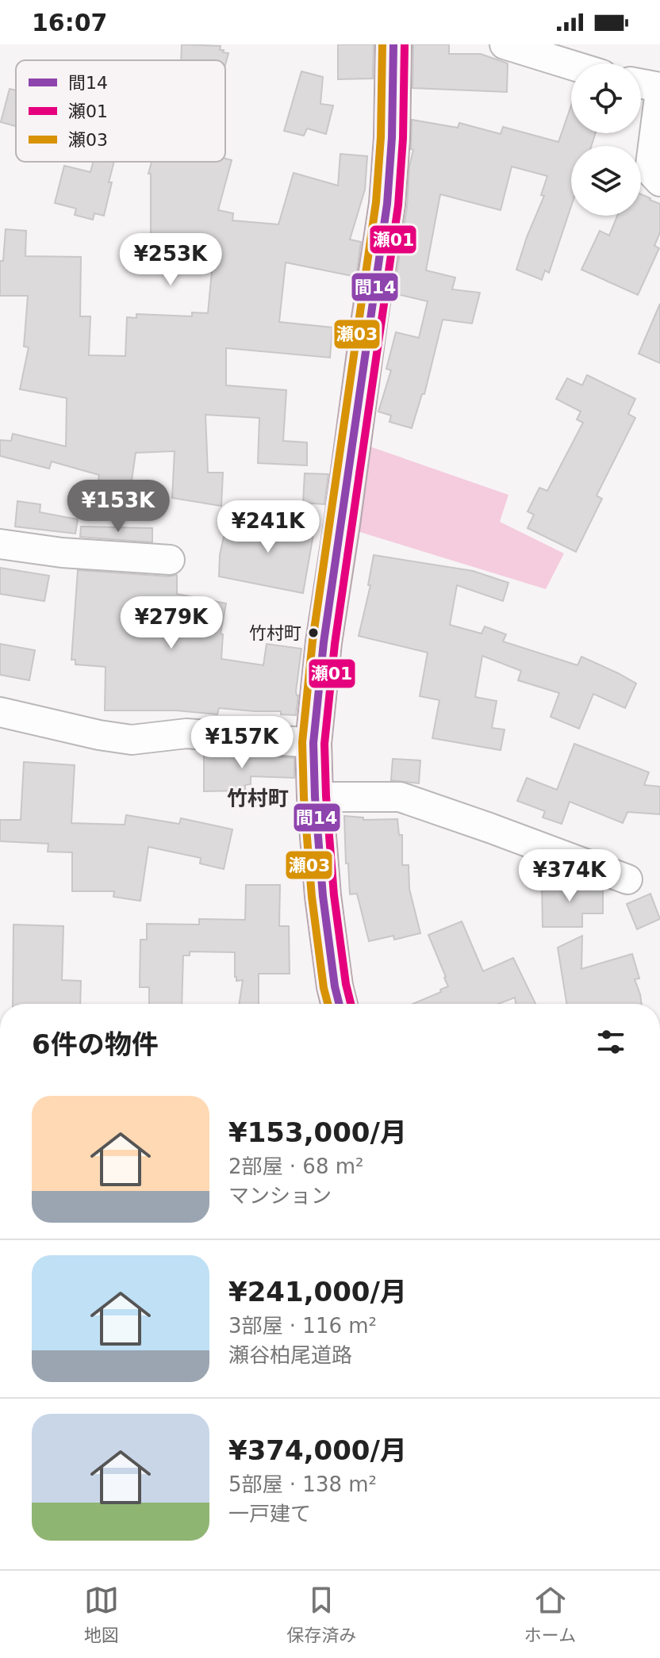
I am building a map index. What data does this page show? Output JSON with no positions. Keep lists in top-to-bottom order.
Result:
{
  "districts": ["竹村町"],
  "places": ["竹村町"],
  "lines": ["transit line 間14", "transit line 瀬01", "transit line 瀬03"],
  "legend": ["間14", "瀬01", "瀬03"],
  "page": {
    "status": "16:07",
    "price": [
      "¥253K",
      "¥153K",
      "¥241K",
      "¥279K",
      "¥157K",
      "¥374K"
    ],
    "heading": "6件の物件",
    "list": [
      {
        "name": "¥153,000/月",
        "note": "2部屋 · 68 m² · マンション"
      },
      {
        "name": "¥241,000/月",
        "note": "3部屋 · 116 m² · 瀬谷柏尾道路"
      },
      {
        "name": "¥374,000/月",
        "note": "5部屋 · 138 m² · 一戸建て"
      }
    ],
    "tabs": ["地図", "保存済み", "ホーム"]
  }
}
